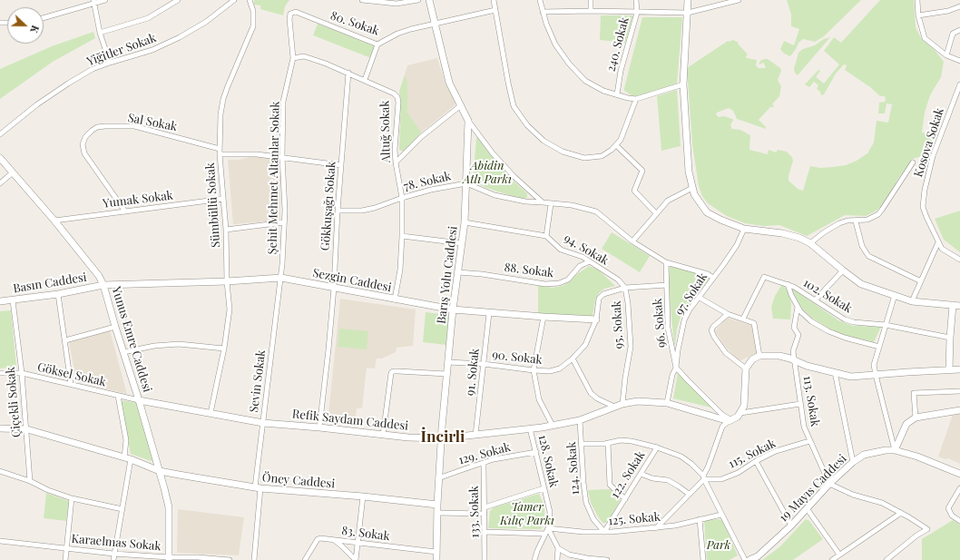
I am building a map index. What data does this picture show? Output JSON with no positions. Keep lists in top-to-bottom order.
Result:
{
  "streets": {
    "street": [
      "80. Sokak",
      "240. Sokak",
      "Yiğitler Sokak",
      "Sal Sokak",
      "Altuğ Sokak",
      "Kosova Sokak",
      "Şehit Mehmet Altanlar Sokak",
      "78. Sokak",
      "Yumak Sokak",
      "Sümbüllü Sokak",
      "Gökkuşağı Sokak",
      "94. Sokak",
      "88. Sokak",
      "Barış Yolu Caddesi",
      "Sezgin Caddesi",
      "Basın Caddesi",
      "97. Sokak",
      "102. Sokak",
      "96. Sokak",
      "95. Sokak",
      "Yunus Emre Caddesi",
      "90. Sokak",
      "91. Sokak",
      "Göksel Sokak",
      "Sevin Sokak",
      "113. Sokak",
      "Çiçekli Sokak",
      "Refik Saydam Caddesi",
      "129. Sokak",
      "115. Sokak",
      "128. Sokak",
      "124. Sokak",
      "122. Sokak",
      "Öney Caddesi",
      "19 Mayıs Caddesi",
      "133. Sokak",
      "125. Sokak",
      "83. Sokak",
      "Karaelmas Sokak"
    ]
  },
  "crossings": [
    ["80. Sokak", "Altuğ Sokak"],
    ["80. Sokak", "Şehit Mehmet Altanlar Sokak"],
    ["80. Sokak", "Barış Yolu Caddesi"],
    ["Sal Sokak", "Şehit Mehmet Altanlar Sokak"],
    ["Sal Sokak", "Yumak Sokak"],
    ["Sal Sokak", "Sümbüllü Sokak"],
    ["Sal Sokak", "Gökkuşağı Sokak"],
    ["Altuğ Sokak", "Şehit Mehmet Altanlar Sokak"],
    ["Altuğ Sokak", "78. Sokak"],
    ["Altuğ Sokak", "Gökkuşağı Sokak"],
    ["Altuğ Sokak", "Sezgin Caddesi"],
    ["Şehit Mehmet Altanlar Sokak", "Sezgin Caddesi"],
    ["Şehit Mehmet Altanlar Sokak", "Sevin Sokak"],
    ["78. Sokak", "Gökkuşağı Sokak"],
    ["78. Sokak", "94. Sokak"],
    ["78. Sokak", "Barış Yolu Caddesi"],
    ["78. Sokak", "97. Sokak"],
    ["78. Sokak", "96. Sokak"],
    ["Yumak Sokak", "Sümbüllü Sokak"],
    ["Yumak Sokak", "Yunus Emre Caddesi"],
    ["Sümbüllü Sokak", "Sezgin Caddesi"],
    ["Sümbüllü Sokak", "Refik Saydam Caddesi"],
    ["Gökkuşağı Sokak", "Sezgin Caddesi"],
    ["Gökkuşağı Sokak", "Refik Saydam Caddesi"],
    ["94. Sokak", "88. Sokak"],
    ["94. Sokak", "95. Sokak"],
    ["94. Sokak", "90. Sokak"],
    ["88. Sokak", "Barış Yolu Caddesi"],
    ["Barış Yolu Caddesi", "Sezgin Caddesi"],
    ["Barış Yolu Caddesi", "90. Sokak"],
    ["Barış Yolu Caddesi", "Refik Saydam Caddesi"],
    ["Barış Yolu Caddesi", "129. Sokak"],
    ["Barış Yolu Caddesi", "Öney Caddesi"],
    ["Barış Yolu Caddesi", "83. Sokak"],
    ["Sezgin Caddesi", "Basın Caddesi"],
    ["Sezgin Caddesi", "Yunus Emre Caddesi"],
    ["Sezgin Caddesi", "90. Sokak"],
    ["Sezgin Caddesi", "91. Sokak"],
    ["Sezgin Caddesi", "Sevin Sokak"],
    ["Basın Caddesi", "Yunus Emre Caddesi"],
    ["Basın Caddesi", "Çiçekli Sokak"],
    ["97. Sokak", "96. Sokak"],
    ["96. Sokak", "90. Sokak"],
    ["96. Sokak", "Refik Saydam Caddesi"],
    ["95. Sokak", "90. Sokak"],
    ["95. Sokak", "Refik Saydam Caddesi"],
    ["Yunus Emre Caddesi", "Göksel Sokak"],
    ["Yunus Emre Caddesi", "Refik Saydam Caddesi"],
    ["Yunus Emre Caddesi", "Öney Caddesi"],
    ["Yunus Emre Caddesi", "Karaelmas Sokak"],
    ["90. Sokak", "91. Sokak"],
    ["91. Sokak", "Refik Saydam Caddesi"],
    ["Göksel Sokak", "Çiçekli Sokak"],
    ["Göksel Sokak", "Refik Saydam Caddesi"],
    ["Sevin Sokak", "Refik Saydam Caddesi"],
    ["Sevin Sokak", "Öney Caddesi"],
    ["113. Sokak", "115. Sokak"],
    ["113. Sokak", "19 Mayıs Caddesi"],
    ["Refik Saydam Caddesi", "128. Sokak"],
    ["Refik Saydam Caddesi", "124. Sokak"],
    ["129. Sokak", "128. Sokak"],
    ["129. Sokak", "133. Sokak"],
    ["128. Sokak", "125. Sokak"],
    ["124. Sokak", "122. Sokak"],
    ["124. Sokak", "125. Sokak"],
    ["122. Sokak", "125. Sokak"]
  ],
  "districts": ["İncirli"],
  "parks": ["Abidin Atlı Parkı", "Tamer Kılıç Parkı", "Park"],
  "north": "right"
}
